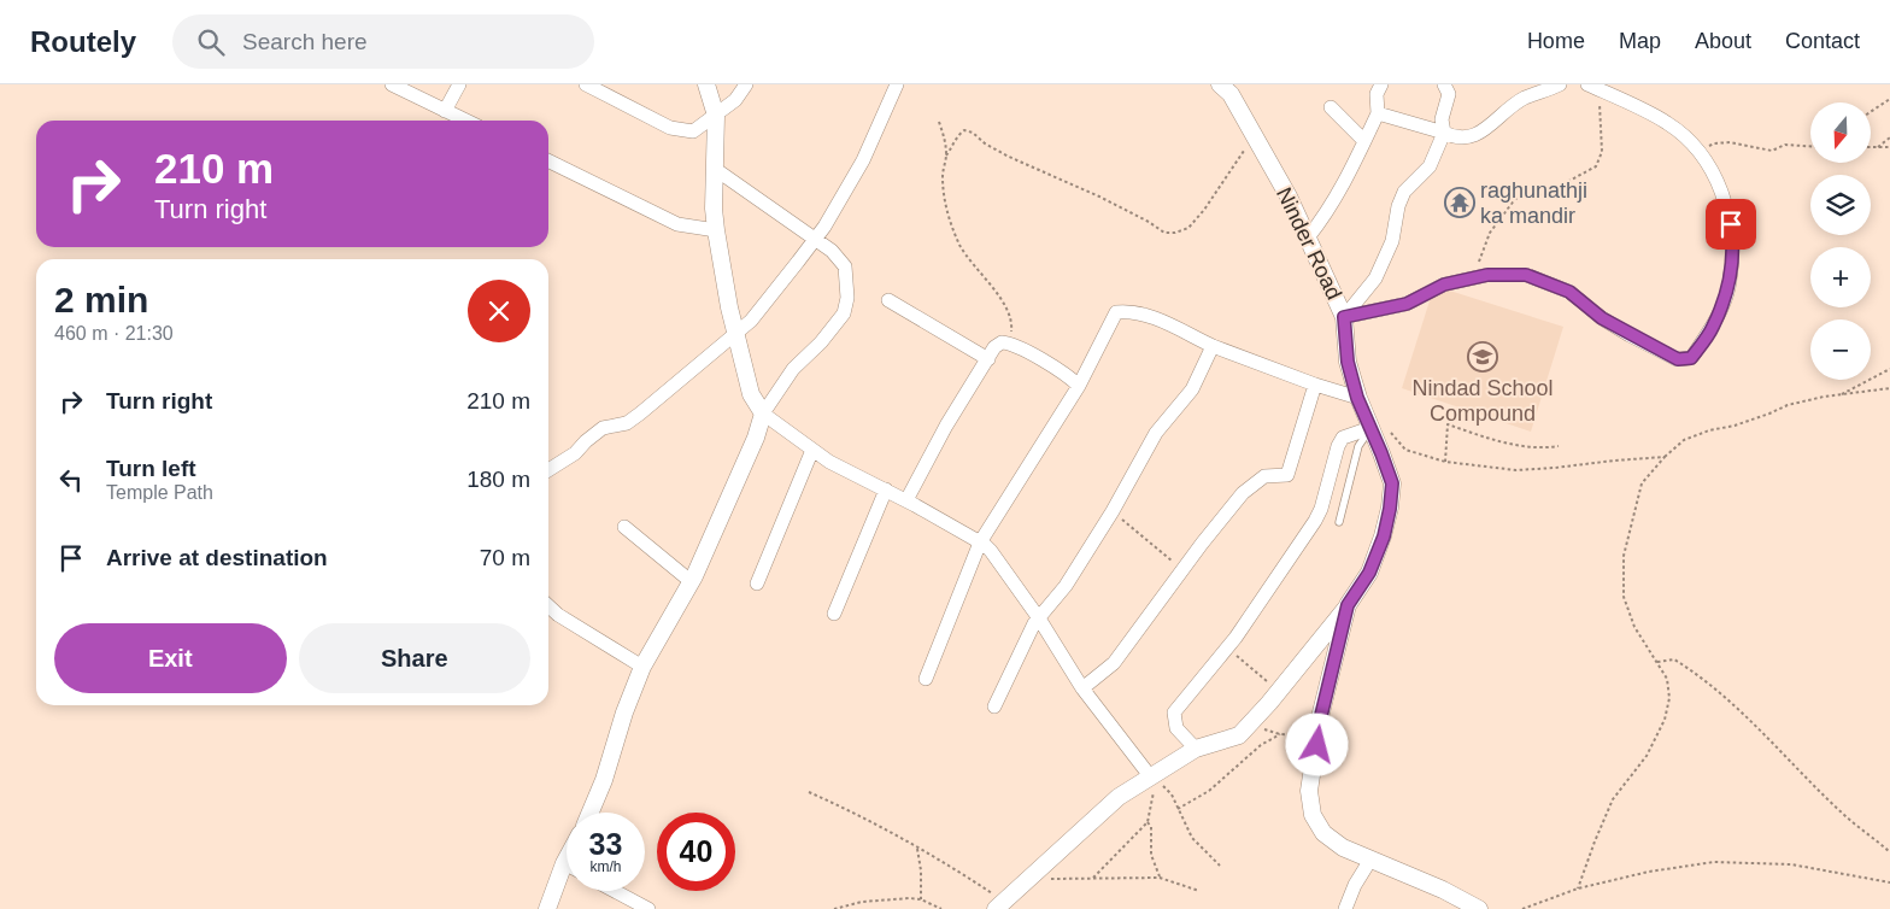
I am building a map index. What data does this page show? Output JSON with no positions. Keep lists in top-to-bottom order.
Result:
{
  "streets": {
    "street": ["Ninder Road"]
  },
  "places": {
    "temple": ["raghunathji ka mandir"],
    "school or university": ["Nindad School Compound"]
  },
  "north": "bottom",
  "page": {
    "header": "Routely",
    "search": "Search here",
    "nav": [
      "Home",
      "Map",
      "About",
      "Contact"
    ],
    "map_buttons": ["+", "−"],
    "turn": ["210 m", "Turn right"],
    "heading": ["2 min", "460 m · 21:30"],
    "list": [
      {
        "name": "Turn right",
        "value": "210 m"
      },
      {
        "name": "Turn left",
        "note": "Temple Path",
        "value": "180 m"
      },
      {
        "name": "Arrive at destination",
        "value": "70 m"
      }
    ],
    "buttons": ["Exit", "Share"],
    "speed": "33 km/h",
    "limit": "40"
  }
}
